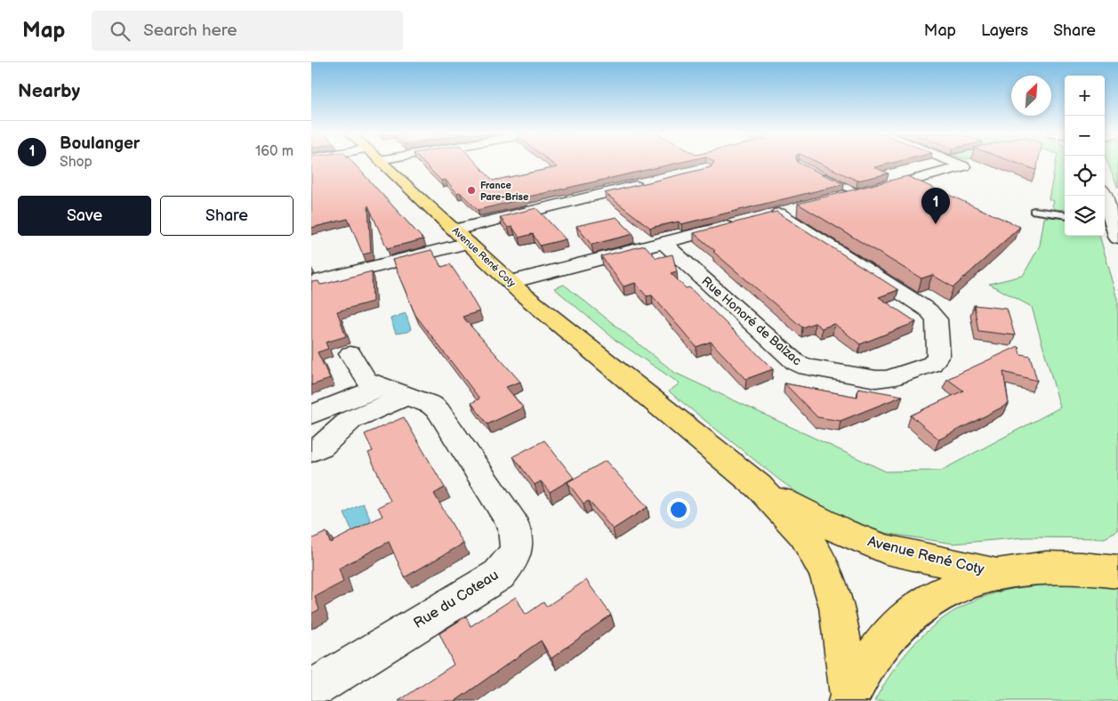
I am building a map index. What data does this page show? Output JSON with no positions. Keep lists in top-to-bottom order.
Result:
{
  "streets": {
    "main road": ["Avenue René Coty"],
    "street": ["Rue Honoré de Balzac", "Rue du Coteau"]
  },
  "places": ["France Pare-Brise"],
  "north": "top right",
  "page": {
    "header": "Map",
    "search": "Search here",
    "nav": ["Map", "Layers", "Share"],
    "heading": "Nearby",
    "map_buttons": ["+", "−"],
    "list": [
      {
        "mark": "1",
        "name": "Boulanger",
        "note": "Shop",
        "value": "160 m"
      }
    ],
    "buttons": ["Save", "Share"],
    "pins": "1"
  }
}
